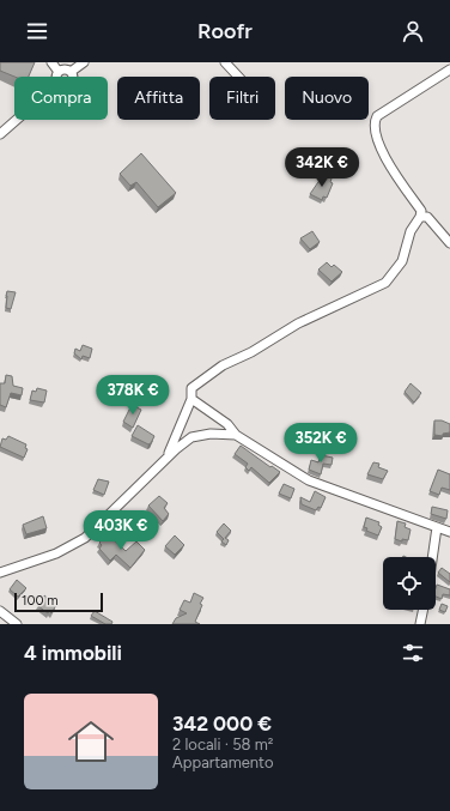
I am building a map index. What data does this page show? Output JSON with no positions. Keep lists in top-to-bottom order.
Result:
{
  "scale_bar": "100 m",
  "page": {
    "header": "Roofr",
    "chip": [
      "Compra",
      "Affitta",
      "Filtri",
      "Nuovo"
    ],
    "price": [
      "342K €",
      "378K €",
      "352K €",
      "403K €"
    ],
    "scale": "100 m",
    "heading": "4 immobili",
    "list": [
      {
        "name": "342 000 €",
        "note": "2 locali · 58 m² · Appartamento"
      }
    ]
  }
}
